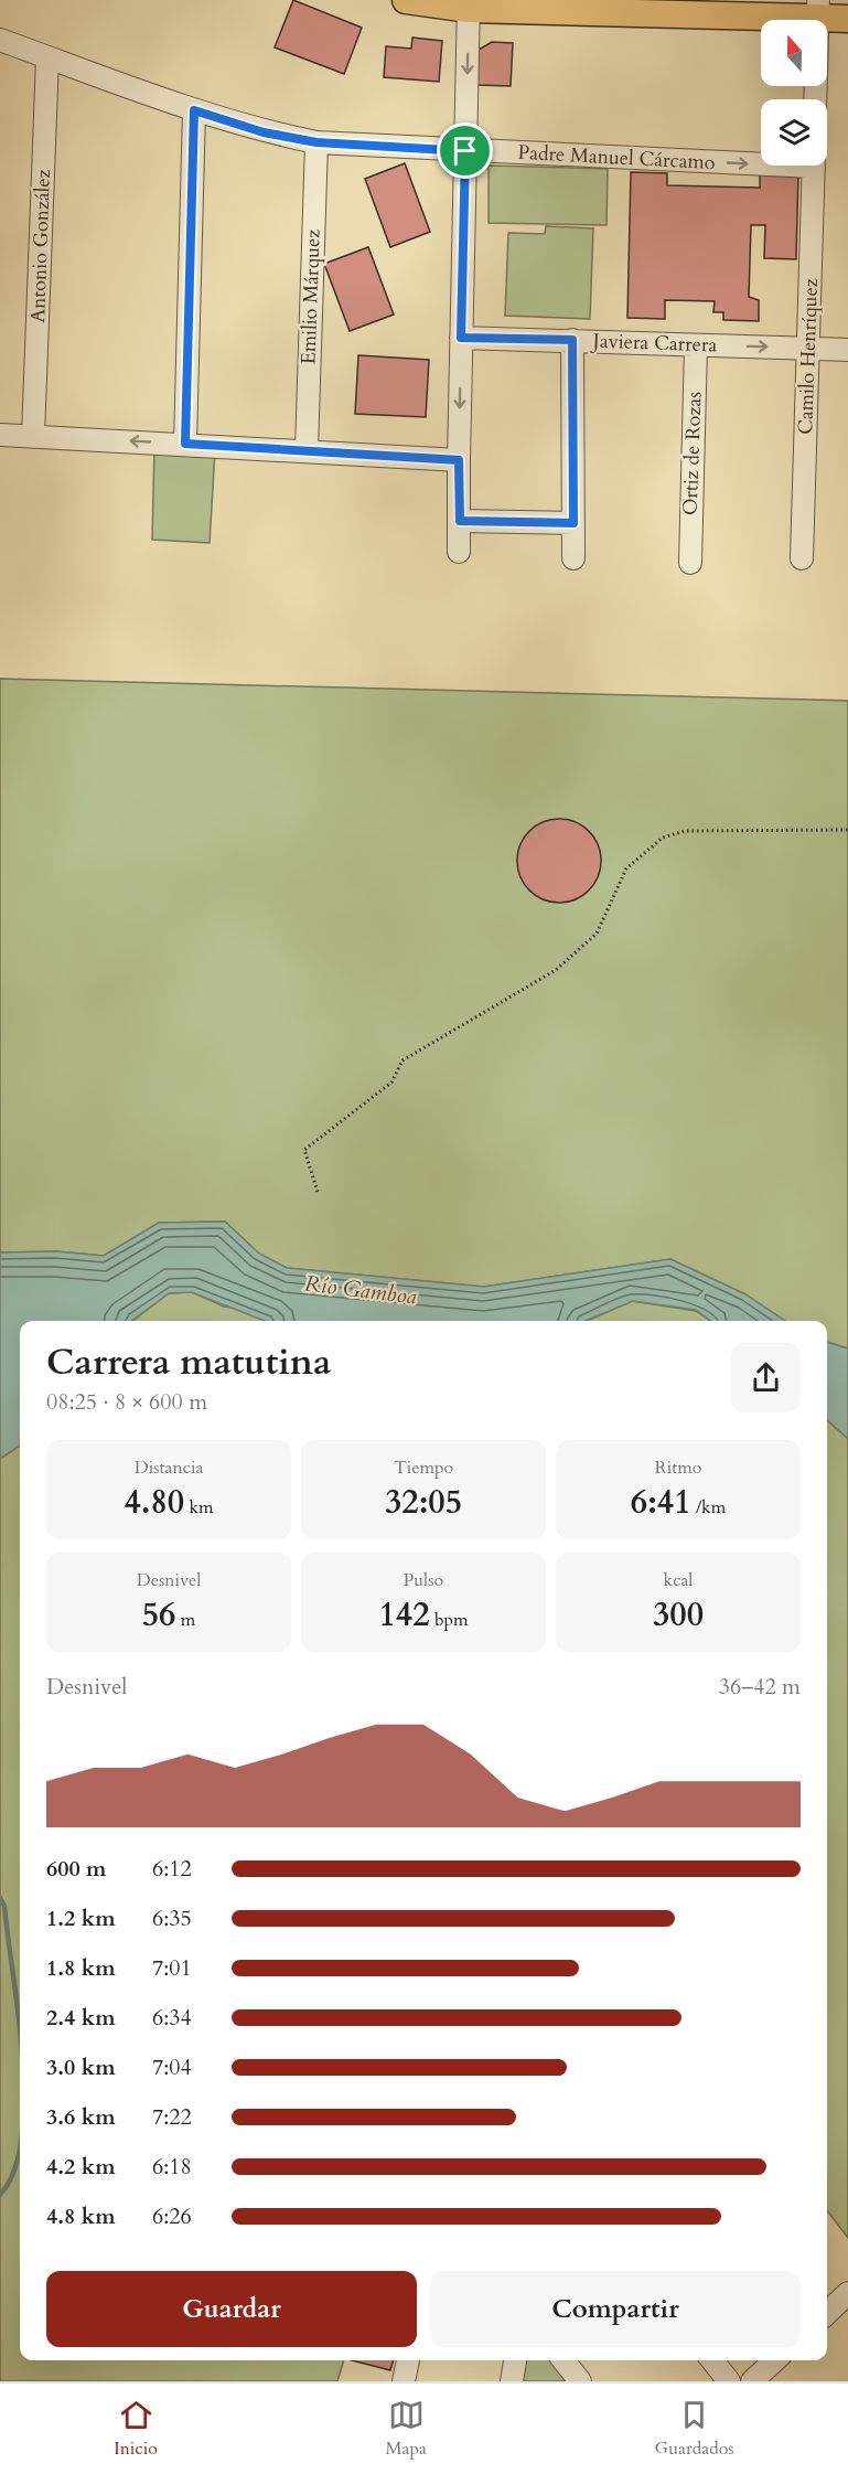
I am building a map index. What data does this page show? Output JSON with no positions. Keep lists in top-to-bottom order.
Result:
{
  "streets": {
    "street": [
      "Padre Manuel Cárcamo",
      "Antonio González",
      "Emilio Márquez",
      "Javiera Carrera",
      "Camilo Henríquez",
      "Ortiz de Rozas"
    ]
  },
  "crossings": [
    ["Padre Manuel Cárcamo", "Antonio González"],
    ["Padre Manuel Cárcamo", "Emilio Márquez"],
    ["Javiera Carrera", "Camilo Henríquez"],
    ["Javiera Carrera", "Ortiz de Rozas"]
  ],
  "one_way": ["Padre Manuel Cárcamo"],
  "water": ["Río Gamboa"],
  "north": "top",
  "page": {
    "heading": ["Carrera matutina", "08:25 · 8 × 600 m"],
    "stats": [
      ["Distancia", "4.80 km"],
      ["Tiempo", "32:05"],
      ["Ritmo", "6:41 /km"],
      ["Desnivel", "56 m"],
      ["Pulso", "142 bpm"],
      ["kcal", "300"]
    ],
    "chart": ["Desnivel", "36–42 m"],
    "list": [
      {
        "name": "600 m",
        "note": "6:12"
      },
      {
        "name": "1.2 km",
        "note": "6:35"
      },
      {
        "name": "1.8 km",
        "note": "7:01"
      },
      {
        "name": "2.4 km",
        "note": "6:34"
      },
      {
        "name": "3.0 km",
        "note": "7:04"
      },
      {
        "name": "3.6 km",
        "note": "7:22"
      },
      {
        "name": "4.2 km",
        "note": "6:18"
      },
      {
        "name": "4.8 km",
        "note": "6:26"
      }
    ],
    "buttons": ["Guardar", "Compartir"],
    "tabs": ["Inicio", "Mapa", "Guardados"]
  }
}
